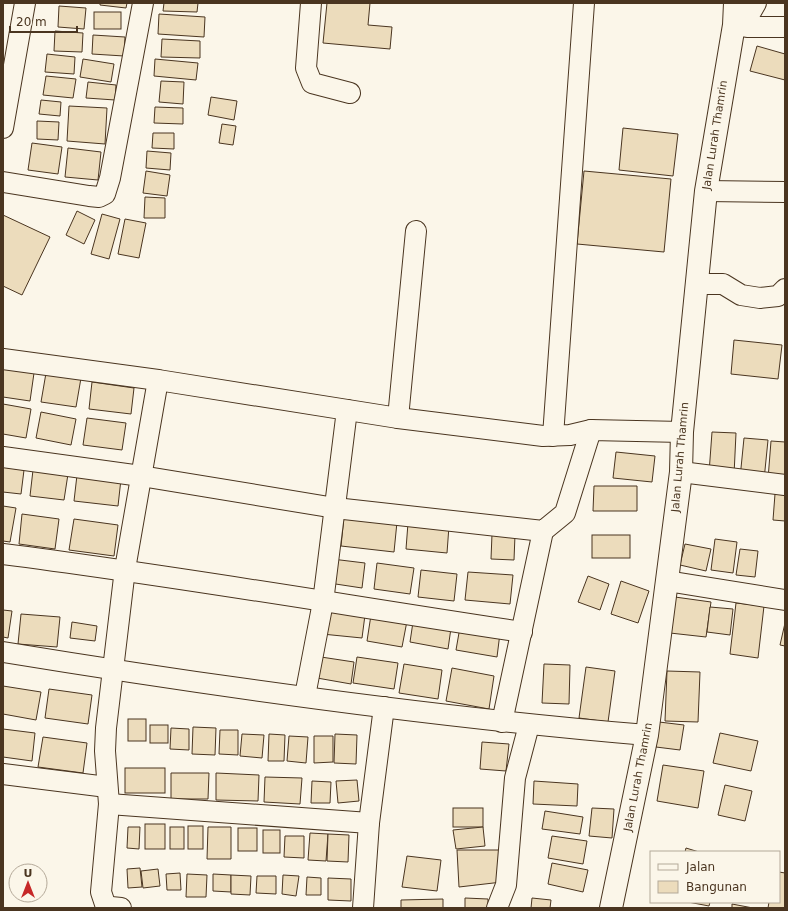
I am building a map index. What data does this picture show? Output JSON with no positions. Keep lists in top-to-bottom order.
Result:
{
  "streets": {
    "street": ["Jalan Lurah Thamrin"]
  },
  "legend": ["Jalan", "Bangunan"],
  "scale_bar": "20 m",
  "north": "top"
}
